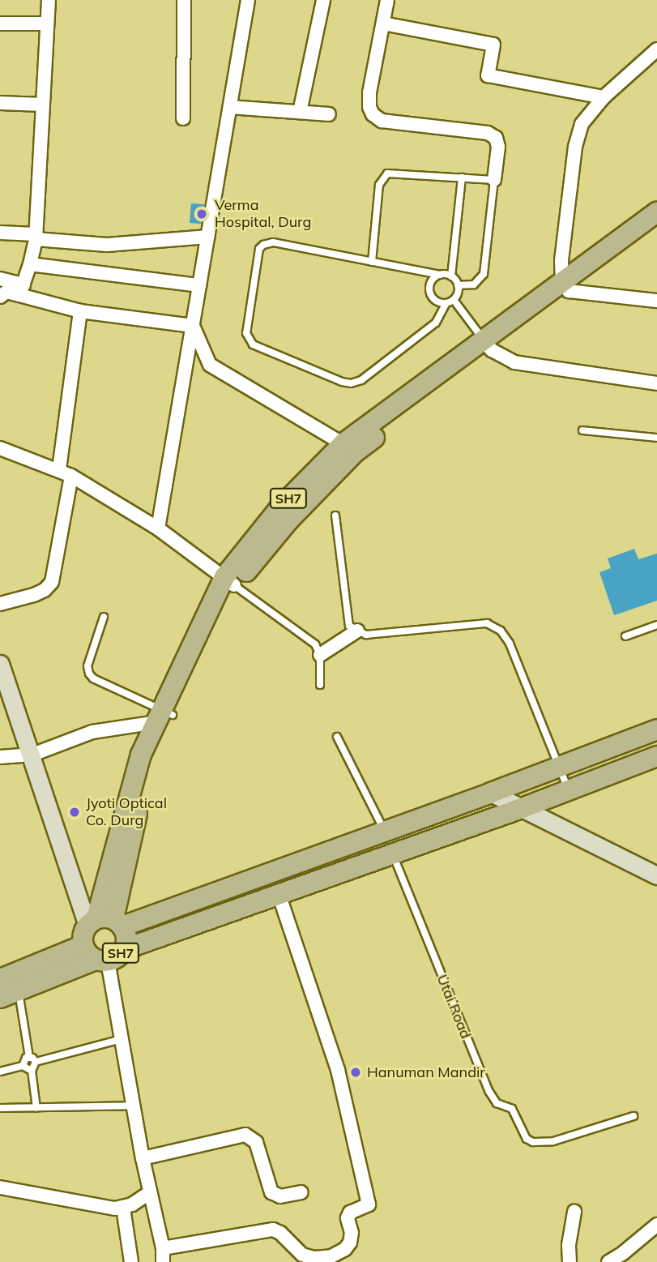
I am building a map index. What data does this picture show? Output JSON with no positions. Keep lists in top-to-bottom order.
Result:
{
  "streets": {
    "main road": ["SH7"],
    "lane": ["Utai Road"]
  },
  "places": ["Verma Hospital, Durg", "Jyoti Optical Co. Durg", "Hanuman Mandir"]
}
